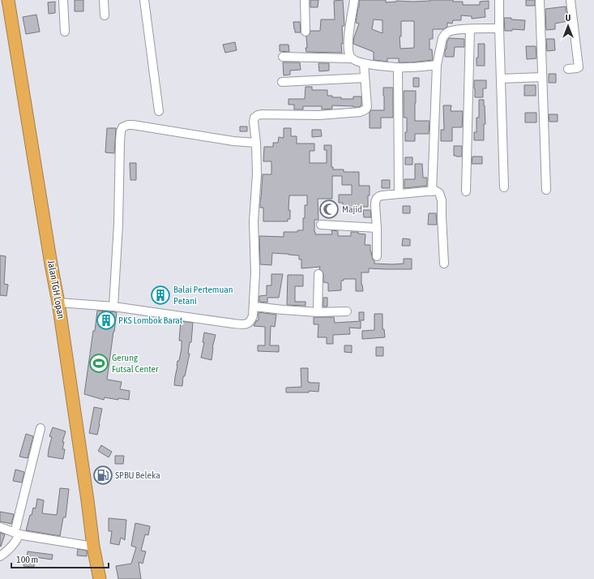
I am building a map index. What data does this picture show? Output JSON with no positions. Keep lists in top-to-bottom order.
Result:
{
  "streets": {
    "highway": ["Jalan TGH Lopan"]
  },
  "places": {
    "mosque": ["Majid"],
    "building": ["Balai Pertemuan Petani", "PKS Lombok Barat"],
    "sports": ["Gerung Futsal Center"],
    "fuel station": ["SPBU Beleka"]
  },
  "scale_bar": "100 m",
  "north": "top"
}
